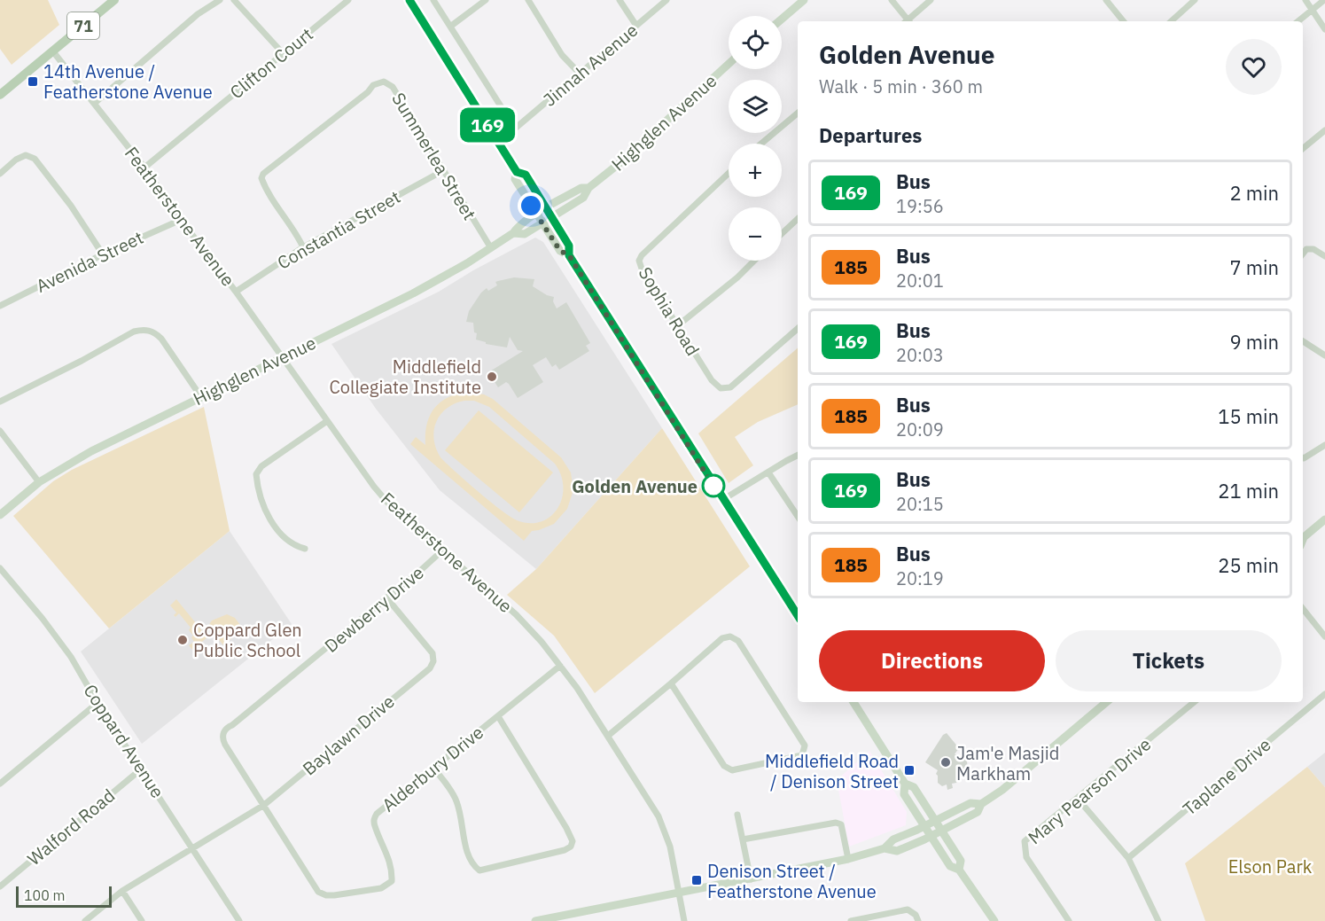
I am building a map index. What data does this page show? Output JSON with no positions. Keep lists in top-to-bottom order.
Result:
{
  "streets": {
    "main road": ["71"],
    "street": [
      "Clifton Court",
      "Jinnah Avenue",
      "Highglen Avenue",
      "Summerlea Street",
      "Featherstone Avenue",
      "Constantia Street",
      "Avenida Street",
      "Sophia Road",
      "Dewberry Drive",
      "Baylawn Drive",
      "Coppard Avenue",
      "Alderbury Drive",
      "Taplane Drive",
      "Mary Pearson Drive",
      "Walford Road"
    ]
  },
  "crossings": [
    ["71", "Featherstone Avenue"],
    ["Clifton Court", "Featherstone Avenue"],
    ["Highglen Avenue", "Summerlea Street"],
    ["Highglen Avenue", "Featherstone Avenue"],
    ["Summerlea Street", "Constantia Street"],
    ["Featherstone Avenue", "Constantia Street"],
    ["Featherstone Avenue", "Avenida Street"],
    ["Featherstone Avenue", "Dewberry Drive"],
    ["Featherstone Avenue", "Alderbury Drive"],
    ["Dewberry Drive", "Baylawn Drive"],
    ["Dewberry Drive", "Alderbury Drive"],
    ["Baylawn Drive", "Coppard Avenue"],
    ["Baylawn Drive", "Alderbury Drive"],
    ["Coppard Avenue", "Walford Road"]
  ],
  "parks": ["Elson Park"],
  "places": {
    "transit": ["14th Avenue / Featherstone Avenue", "Middlefield Road / Denison Street", "Denison Street / Featherstone Avenue"],
    "other": [
      "Middlefield Collegiate Institute",
      "Golden Avenue",
      "Coppard Glen Public School",
      "Jam'e Masjid Markham"
    ]
  },
  "lines": ["bus line 169"],
  "scale_bar": "100 m",
  "page": {
    "on_map": "169",
    "map_buttons": ["+", "−"],
    "heading": [
      ["Golden Avenue", "Walk · 5 min · 360 m"],
      "Departures"
    ],
    "list": [
      {
        "mark": "169",
        "name": "Bus",
        "note": "19:56",
        "value": "2 min"
      },
      {
        "mark": "185",
        "name": "Bus",
        "note": "20:01",
        "value": "7 min"
      },
      {
        "mark": "169",
        "name": "Bus",
        "note": "20:03",
        "value": "9 min"
      },
      {
        "mark": "185",
        "name": "Bus",
        "note": "20:09",
        "value": "15 min"
      },
      {
        "mark": "169",
        "name": "Bus",
        "note": "20:15",
        "value": "21 min"
      },
      {
        "mark": "185",
        "name": "Bus",
        "note": "20:19",
        "value": "25 min"
      }
    ],
    "buttons": ["Directions", "Tickets"],
    "scale": "100 m"
  }
}
